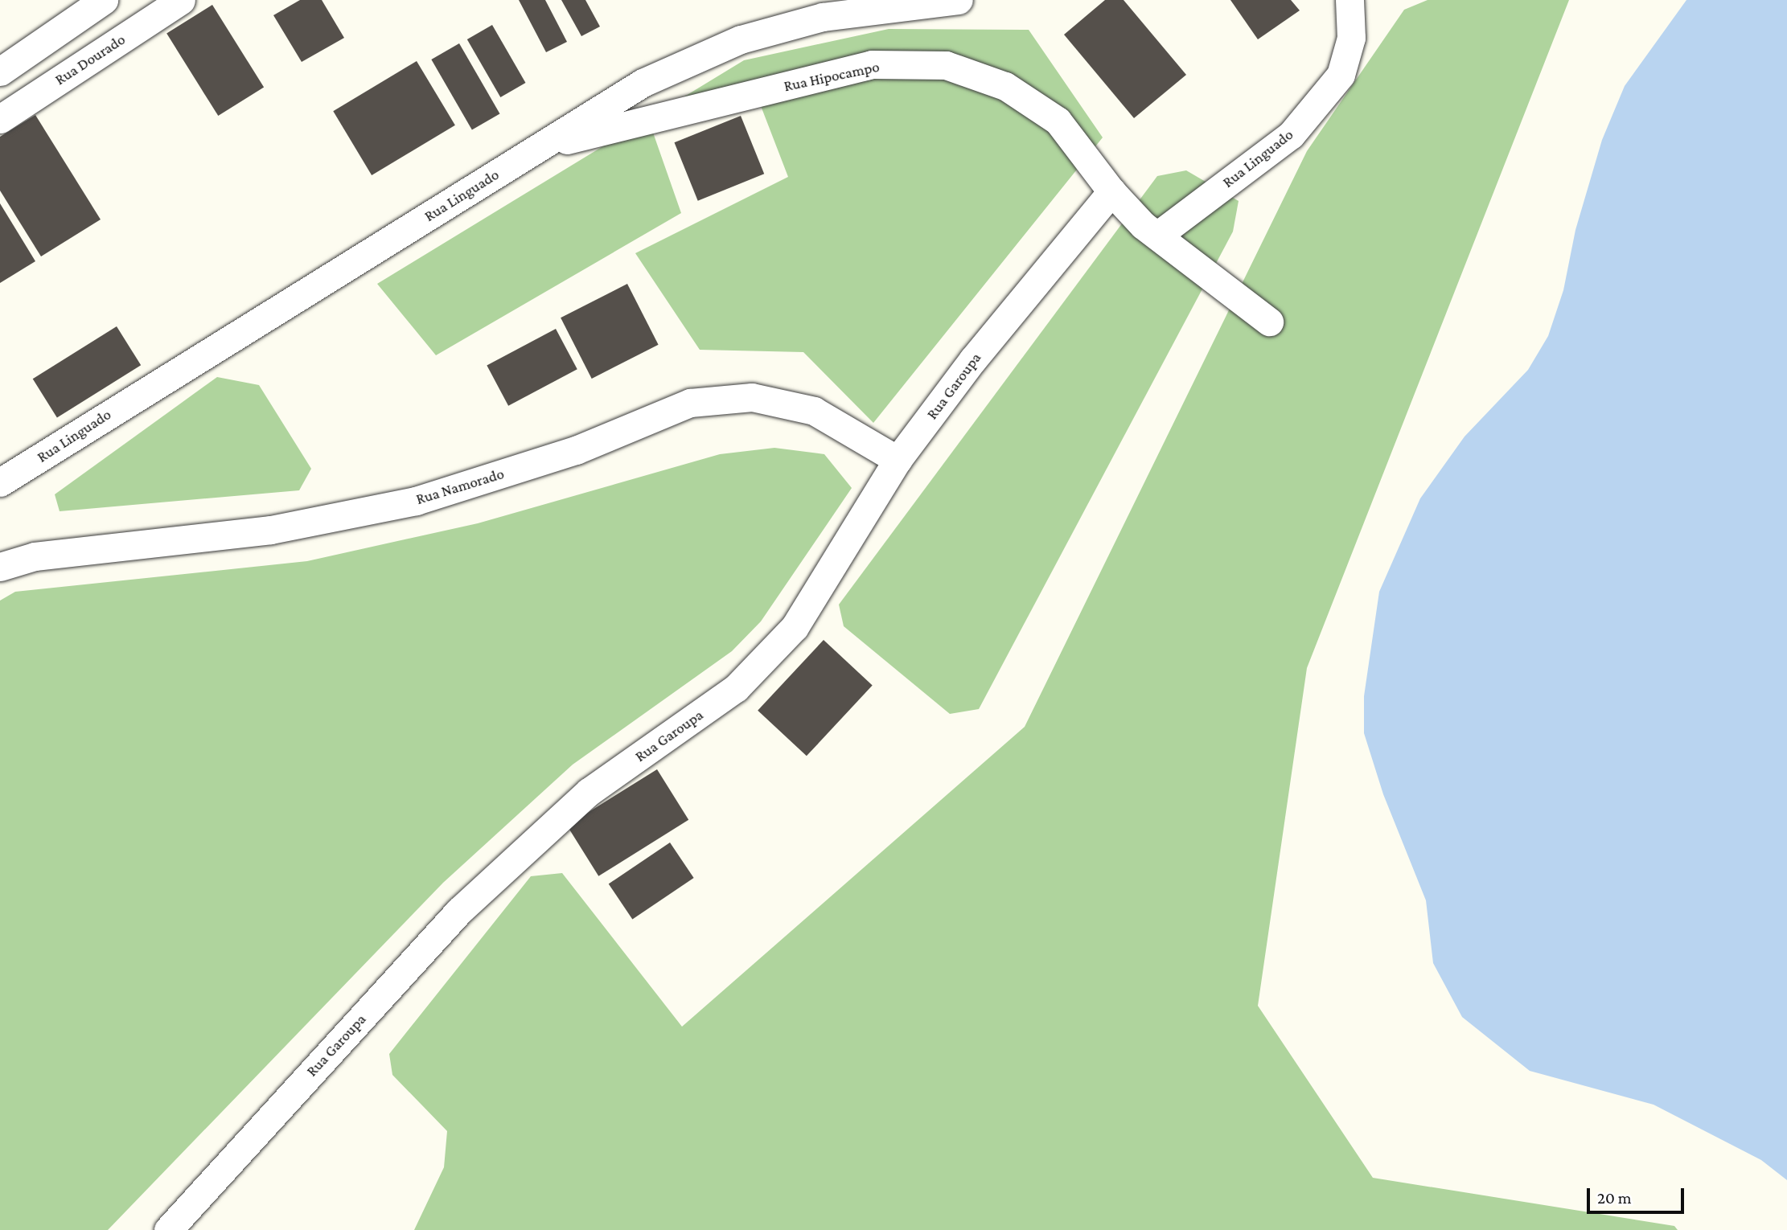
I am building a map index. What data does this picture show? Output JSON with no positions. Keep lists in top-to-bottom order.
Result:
{
  "streets": {
    "street": [
      "Rua Dourado",
      "Rua Hipocampo",
      "Rua Linguado",
      "Rua Garoupa",
      "Rua Namorado"
    ]
  },
  "crossings": [
    ["Rua Hipocampo", "Rua Linguado"],
    ["Rua Hipocampo", "Rua Garoupa"],
    ["Rua Garoupa", "Rua Namorado"]
  ],
  "scale_bar": "20 m"
}
